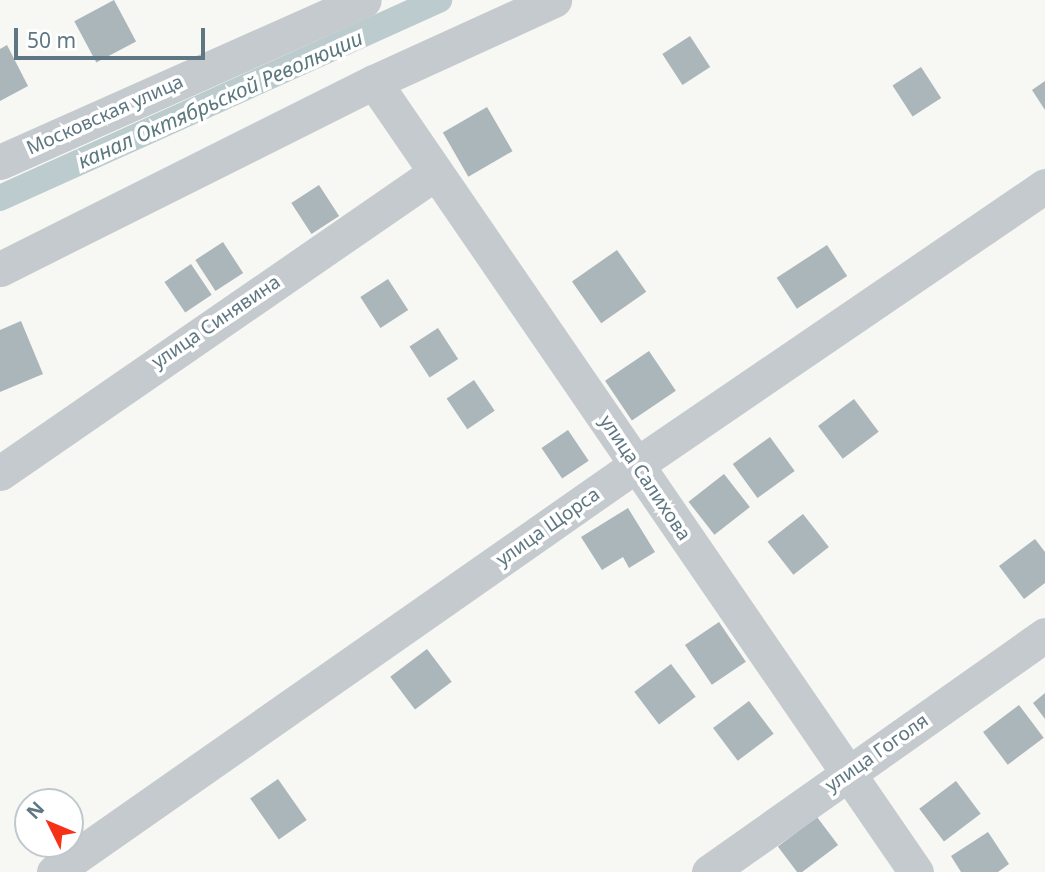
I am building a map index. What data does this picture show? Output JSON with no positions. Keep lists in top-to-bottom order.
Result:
{
  "streets": {
    "street": [
      "Московская улица",
      "улица Синявина",
      "улица Салихова",
      "улица Щорса",
      "улица Гоголя"
    ]
  },
  "crossings": [
    ["улица Синявина", "улица Салихова"],
    ["улица Салихова", "улица Щорса"],
    ["улица Салихова", "улица Гоголя"]
  ],
  "water": ["канал Октябрьской Революции"],
  "scale_bar": "50 m",
  "north": "top left"
}
